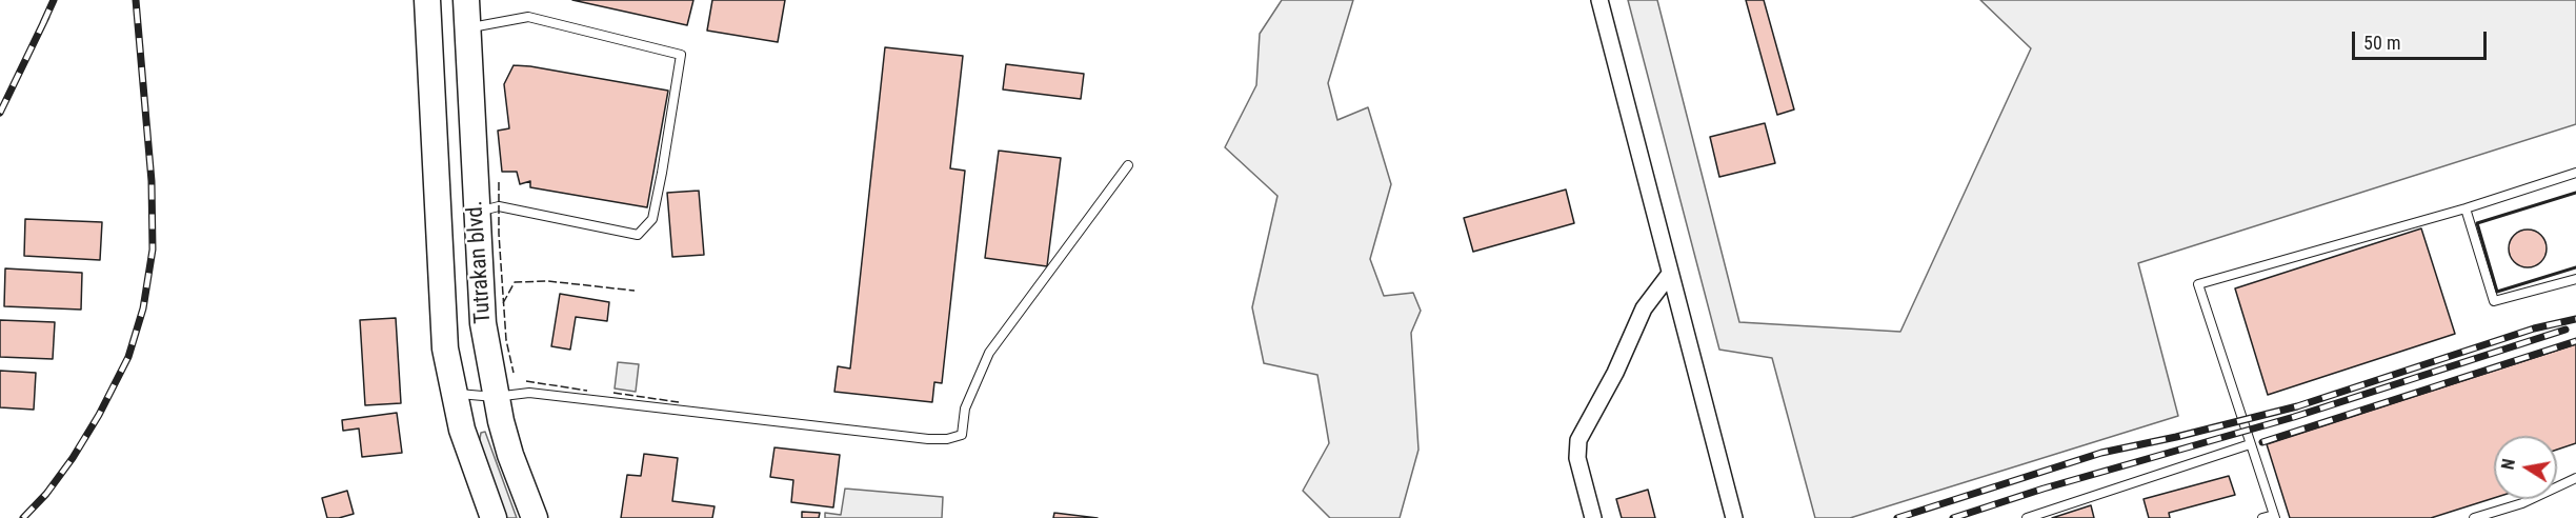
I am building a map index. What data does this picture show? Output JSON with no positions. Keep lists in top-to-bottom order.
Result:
{
  "streets": {
    "main road": ["Tutrakan blvd."]
  },
  "scale_bar": "50 m",
  "north": "left"
}
